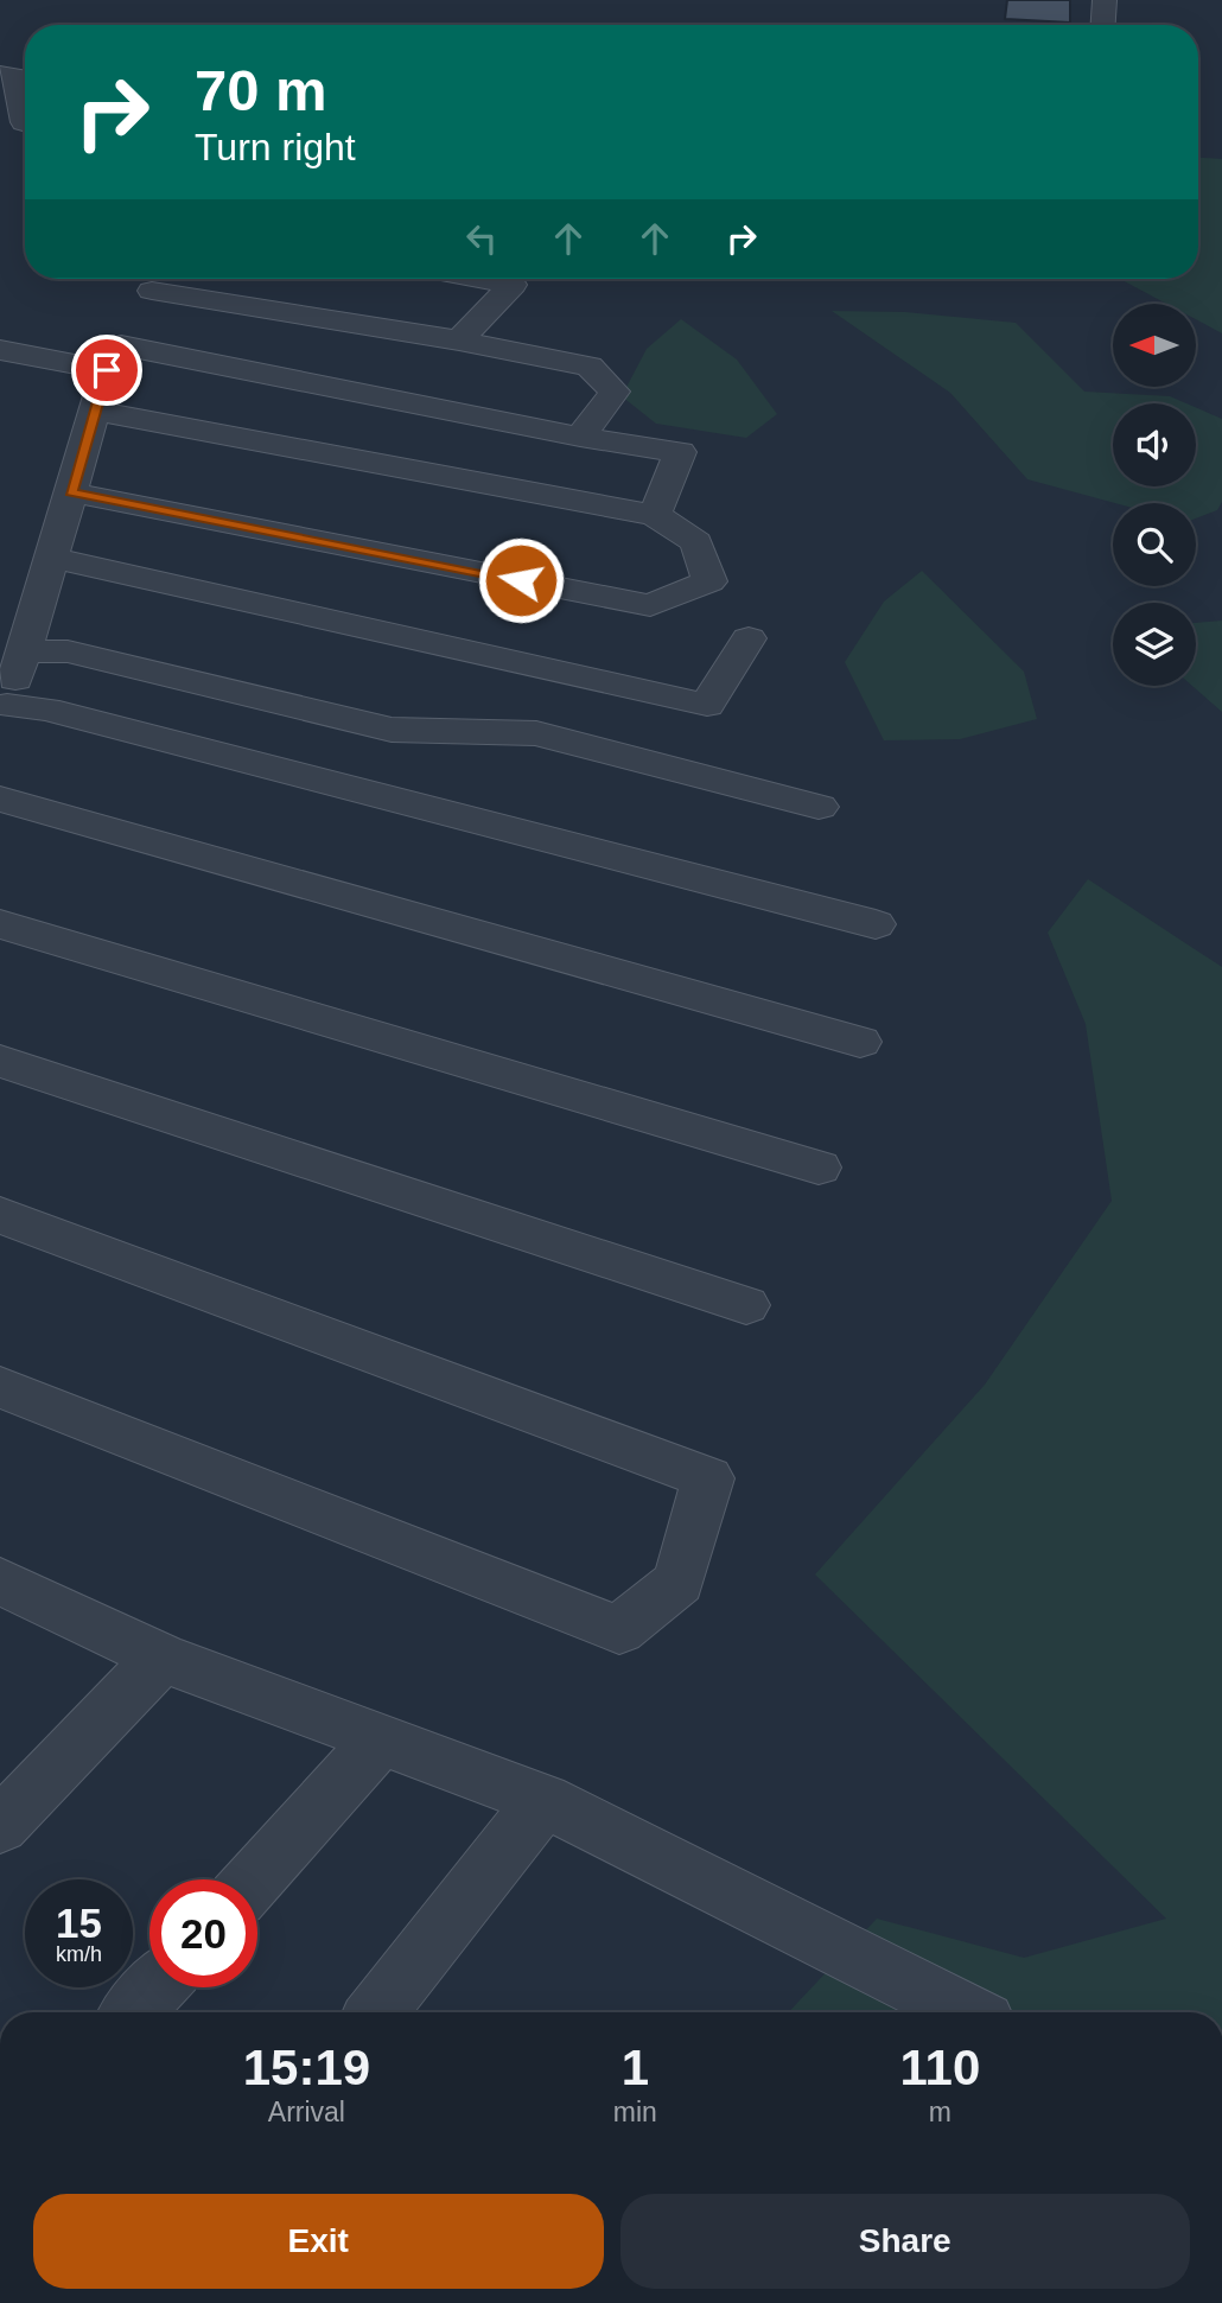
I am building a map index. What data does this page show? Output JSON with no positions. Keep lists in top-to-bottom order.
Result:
{
  "north": "left",
  "page": {
    "turn": ["70 m", "Turn right"],
    "speed": "15 km/h",
    "limit": "20",
    "eta": [
      "15:19",
      "Arrival",
      "1",
      "min",
      "110",
      "m"
    ],
    "buttons": ["Exit", "Share"]
  }
}
